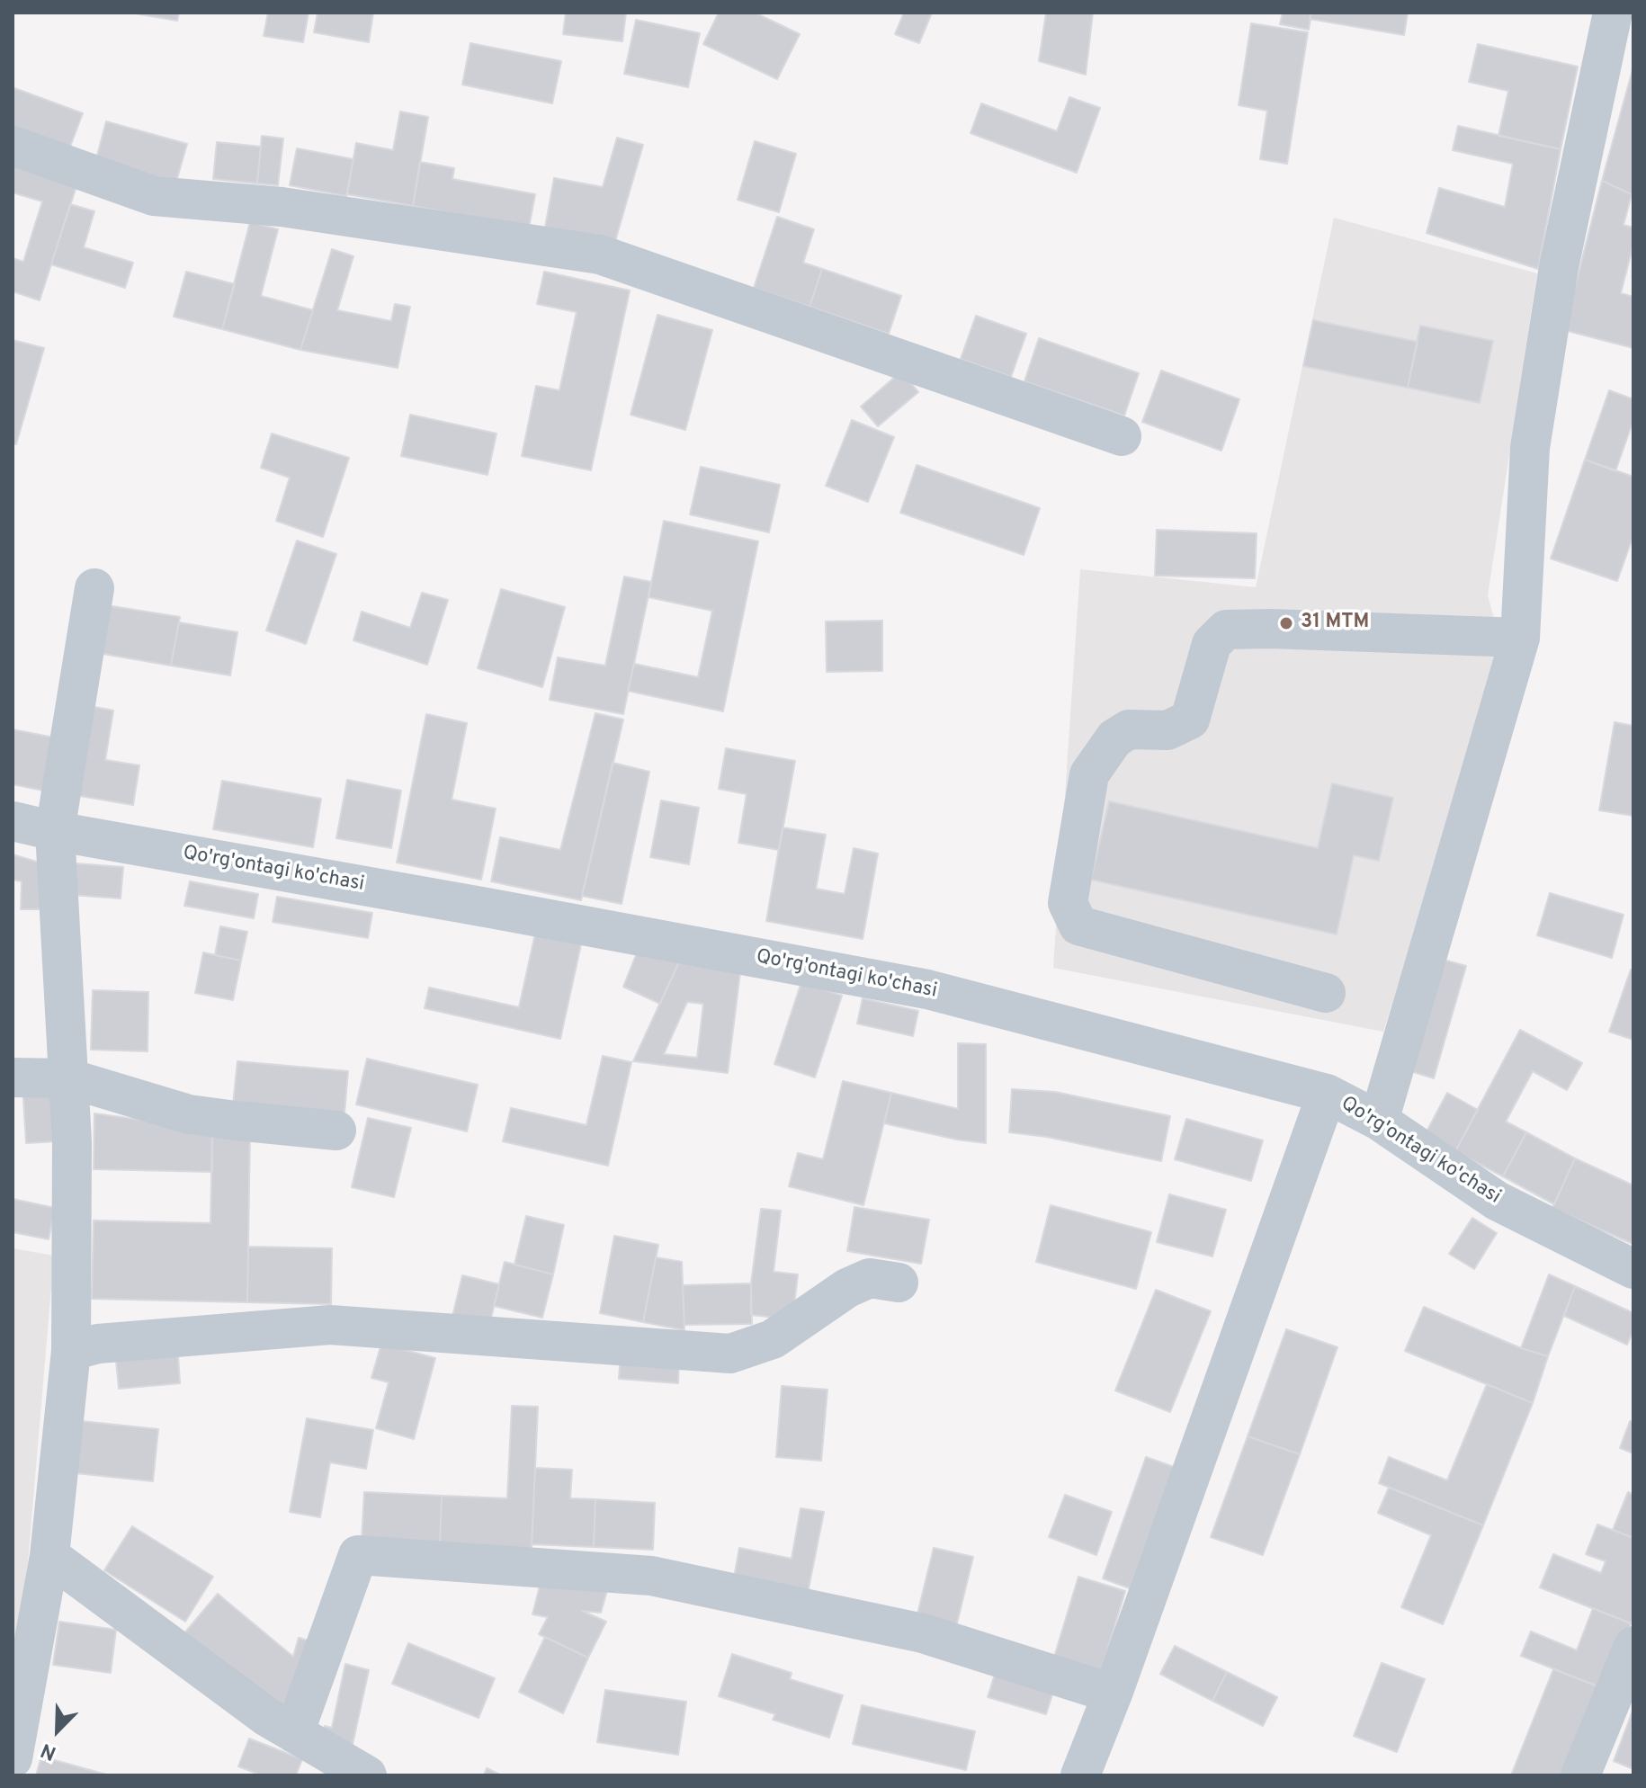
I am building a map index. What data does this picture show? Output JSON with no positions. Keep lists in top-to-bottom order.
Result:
{
  "streets": {
    "street": ["Qo'rg'ontagi ko'chasi"]
  },
  "places": ["31 MTM"],
  "north": "bottom left"
}
